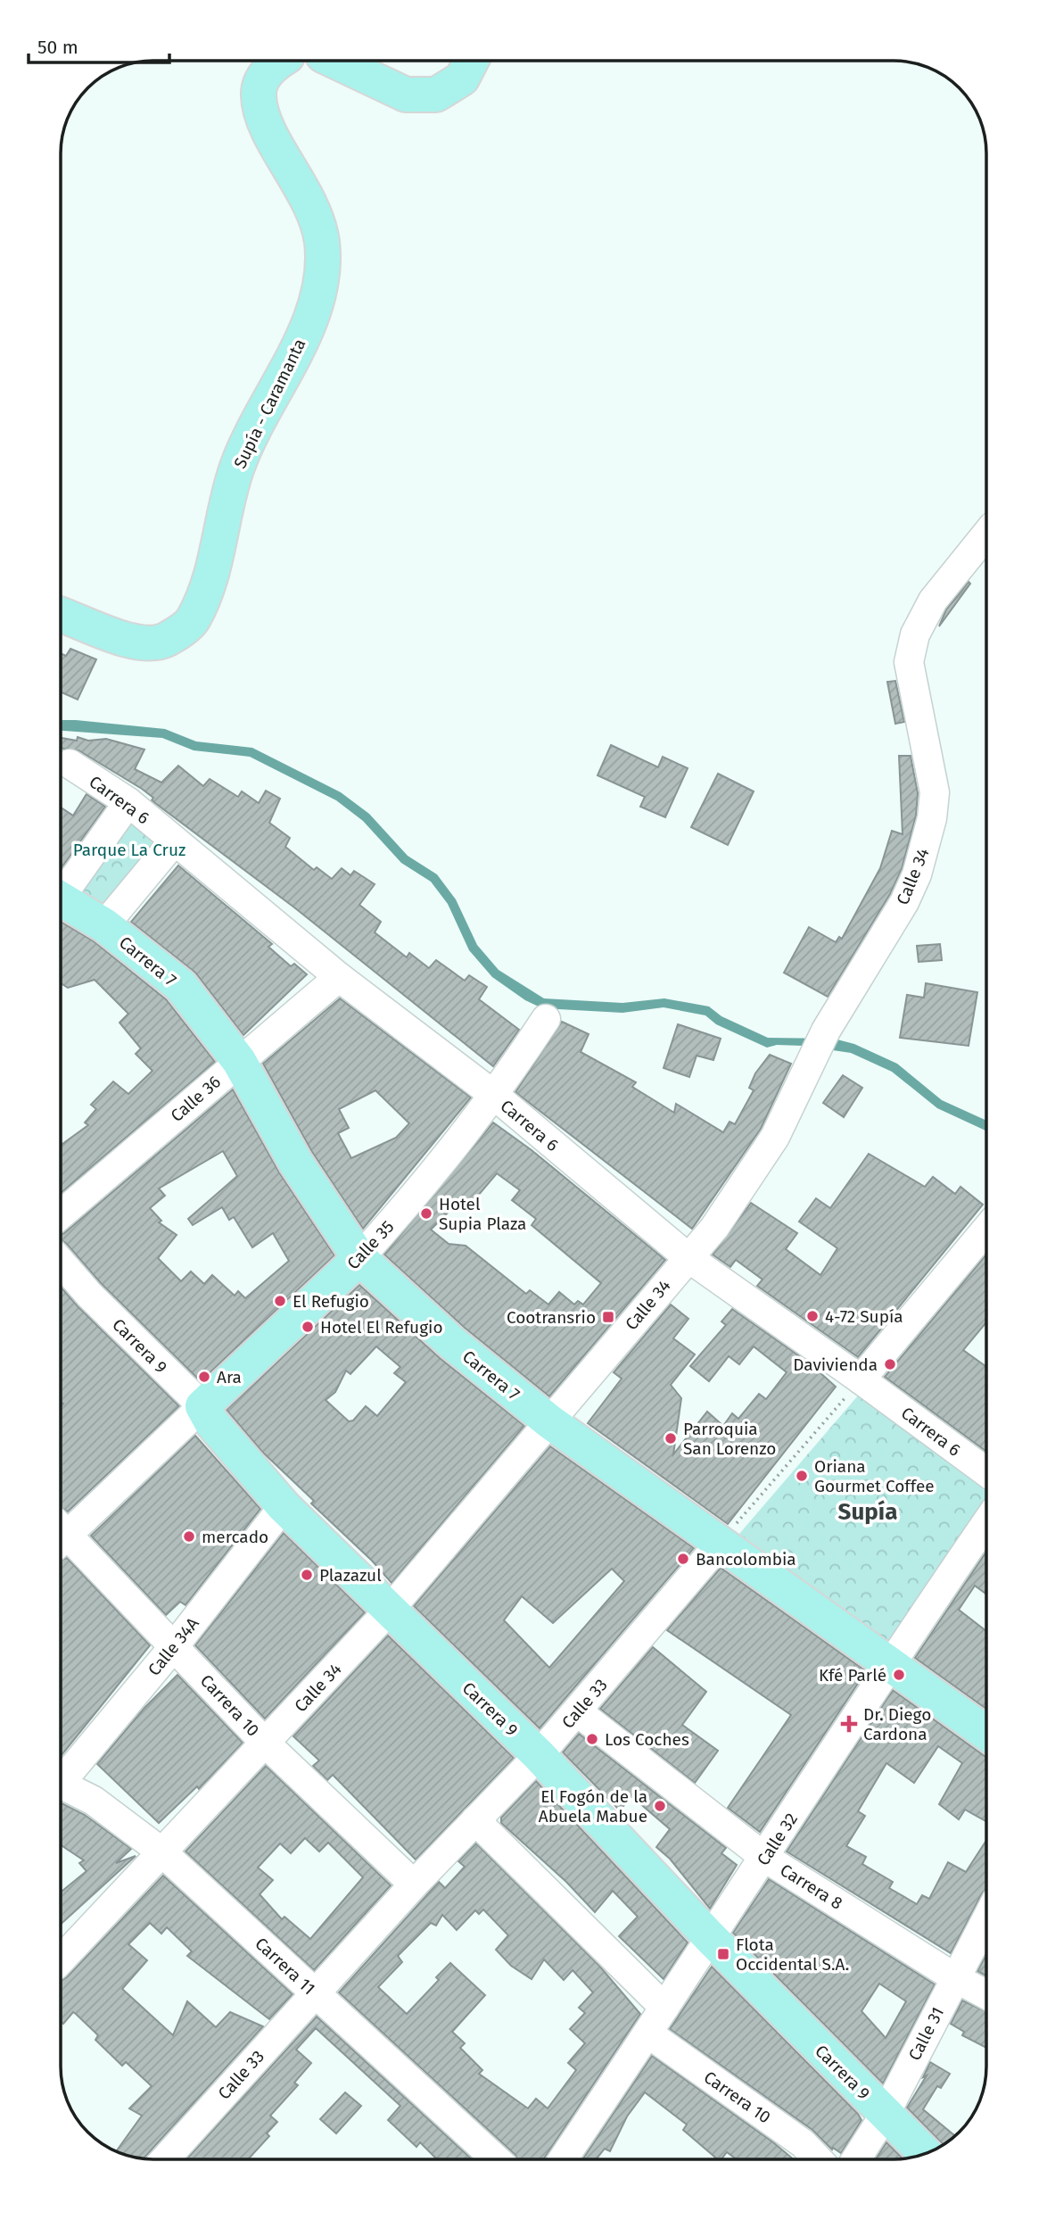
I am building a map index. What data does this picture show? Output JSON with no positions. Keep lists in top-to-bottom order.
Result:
{
  "streets": {
    "main road": [
      "Supía - Caramanta",
      "Carrera 7",
      "Calle 35",
      "Carrera 9"
    ],
    "street": [
      "Carrera 6",
      "Calle 34",
      "Calle 36",
      "Calle 34A",
      "Calle 33",
      "Carrera 10",
      "Calle 32",
      "Carrera 8",
      "Carrera 11",
      "Calle 31"
    ]
  },
  "crossings": [
    ["Carrera 6", "Calle 34"],
    ["Carrera 6", "Calle 36"],
    ["Carrera 6", "Calle 35"],
    ["Calle 34", "Carrera 7"],
    ["Calle 34", "Carrera 9"],
    ["Calle 34", "Carrera 10"],
    ["Calle 34", "Carrera 11"],
    ["Carrera 7", "Calle 36"],
    ["Carrera 7", "Calle 35"],
    ["Carrera 7", "Calle 33"],
    ["Carrera 7", "Calle 32"],
    ["Calle 35", "Carrera 9"],
    ["Carrera 9", "Calle 34A"],
    ["Carrera 9", "Calle 33"],
    ["Carrera 9", "Calle 32"],
    ["Carrera 9", "Calle 31"],
    ["Calle 34A", "Carrera 10"],
    ["Calle 33", "Carrera 10"],
    ["Calle 33", "Carrera 8"],
    ["Calle 33", "Carrera 11"],
    ["Carrera 10", "Calle 32"],
    ["Calle 32", "Carrera 8"],
    ["Carrera 8", "Calle 31"]
  ],
  "districts": ["Supía"],
  "parks": ["Parque La Cruz"],
  "places": {
    "other": [
      "Hotel Supia Plaza",
      "El Refugio",
      "4-72 Supía",
      "Hotel El Refugio",
      "Davivienda",
      "Ara",
      "Parroquia San Lorenzo",
      "Oriana Gourmet Coffee",
      "mercado",
      "Bancolombia",
      "Plazazul",
      "Kfé Parlé",
      "Los Coches",
      "El Fogón de la Abuela Mabue"
    ],
    "transit": ["Cootransrio", "Flota Occidental S.A."],
    "health": ["Dr. Diego Cardona"]
  },
  "scale_bar": "50 m"
}
